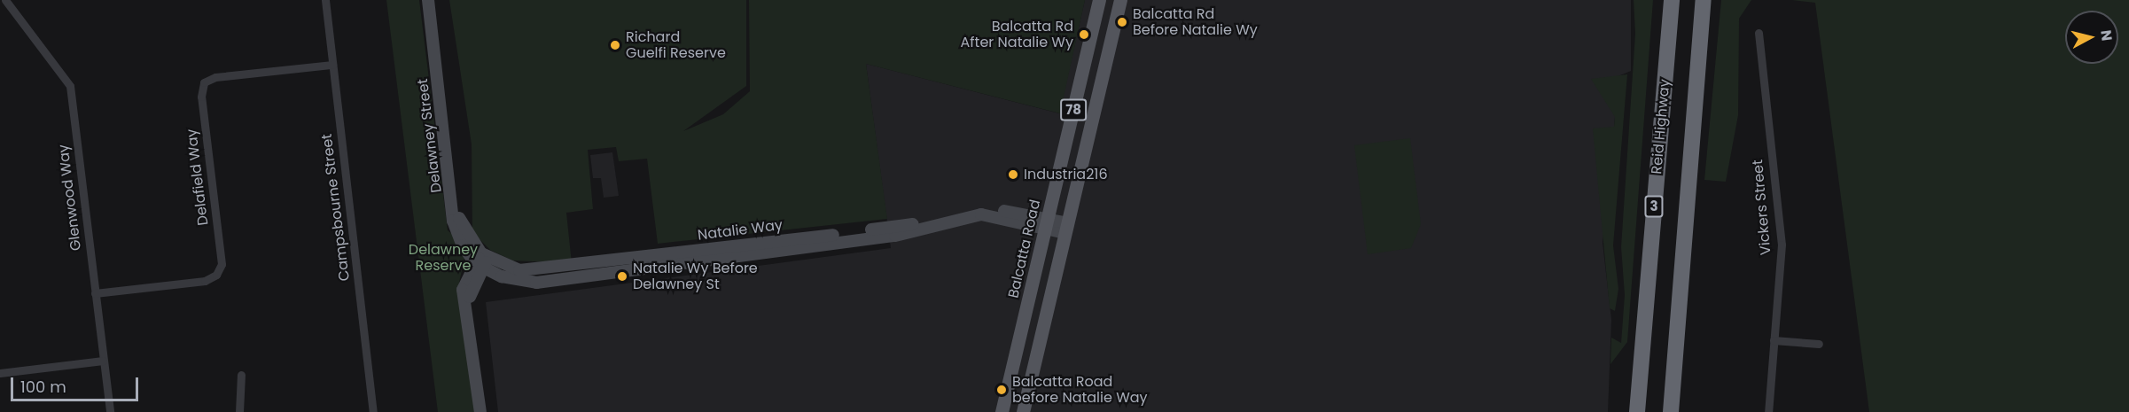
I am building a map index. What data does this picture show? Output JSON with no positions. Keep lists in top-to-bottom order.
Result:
{
  "streets": {
    "highway": ["Reid Highway", "3"],
    "main road": ["78", "Balcatta Road"],
    "street": [
      "Delawney Street",
      "Delafield Way",
      "Glenwood Way",
      "Campsbourne Street",
      "Vickers Street",
      "Natalie Way"
    ]
  },
  "crossings": [
    ["78", "Natalie Way"],
    ["Delawney Street", "Natalie Way"],
    ["Delafield Way", "Glenwood Way"],
    ["Delafield Way", "Campsbourne Street"],
    ["Natalie Way", "Balcatta Road"]
  ],
  "parks": ["Delawney Reserve"],
  "places": [
    "Balcatta Rd Before Natalie Wy",
    "Balcatta Rd After Natalie Wy",
    "Richard Guelfi Reserve",
    "Industria216",
    "Natalie Wy Before Delawney St",
    "Balcatta Road before Natalie Way"
  ],
  "scale_bar": "100 m",
  "north": "right"
}
